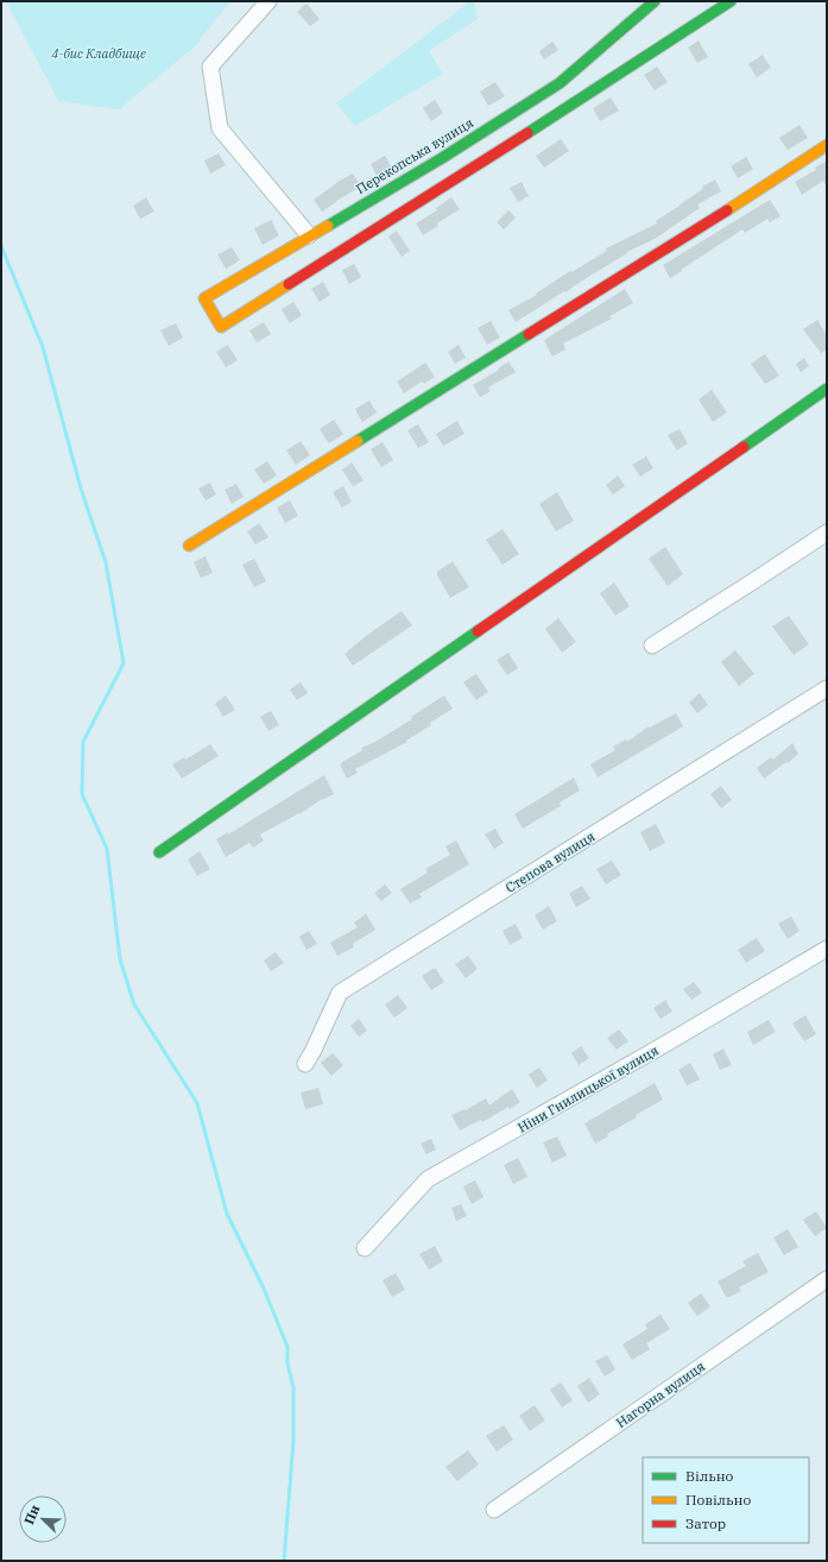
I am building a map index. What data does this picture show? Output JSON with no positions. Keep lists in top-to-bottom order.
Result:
{
  "streets": {
    "street": [
      "Перекопська вулиця",
      "Степова вулиця",
      "Ніни Гнилицької вулиця",
      "Нагорна вулиця"
    ]
  },
  "parks": ["4-бис Кладбище"],
  "legend": ["Вільно", "Повільно", "Затор"],
  "north": "top left"
}
